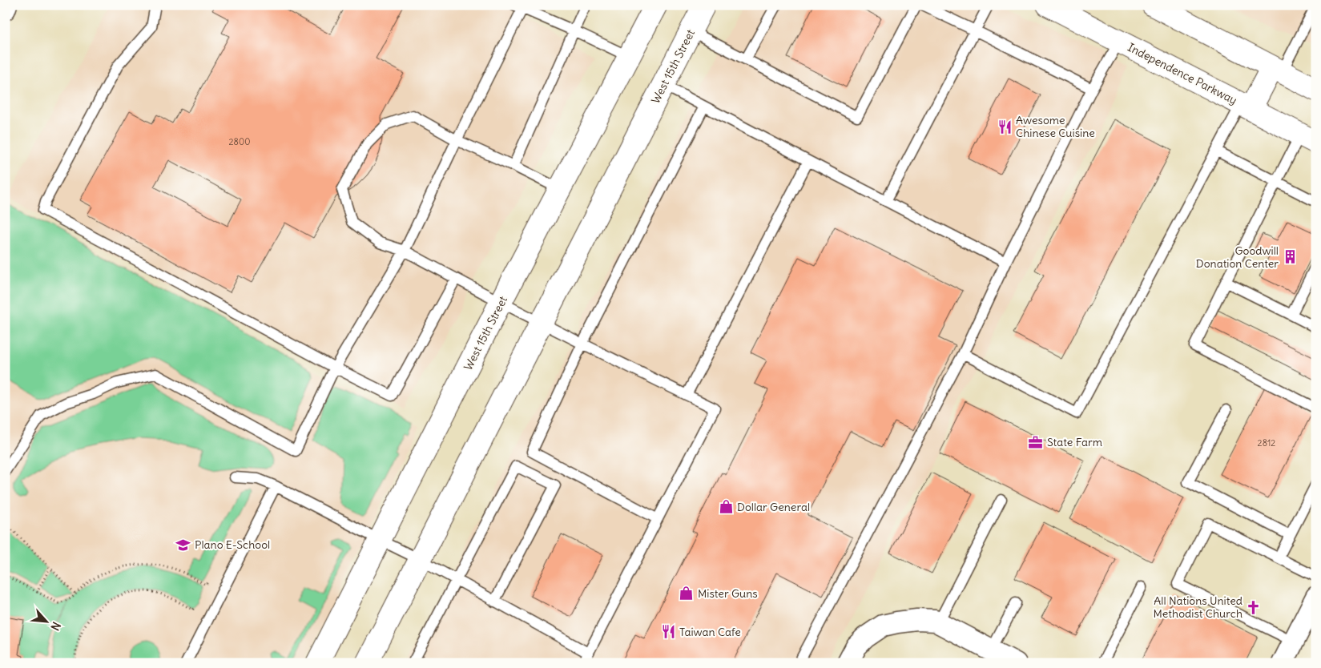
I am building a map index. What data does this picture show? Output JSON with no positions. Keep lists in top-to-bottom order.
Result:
{
  "streets": {
    "main road": ["West 15th Street", "Independence Parkway"]
  },
  "places": {
    "restaurant": ["Awesome Chinese Cuisine", "Taiwan Cafe"],
    "building": ["Goodwill Donation Center"],
    "office": ["State Farm"],
    "shop": ["Dollar General", "Mister Guns"],
    "school or university": ["Plano E-School"],
    "church": ["All Nations United Methodist Church"]
  },
  "house_numbers": ["2800", "2812"],
  "north": "bottom right"
}
